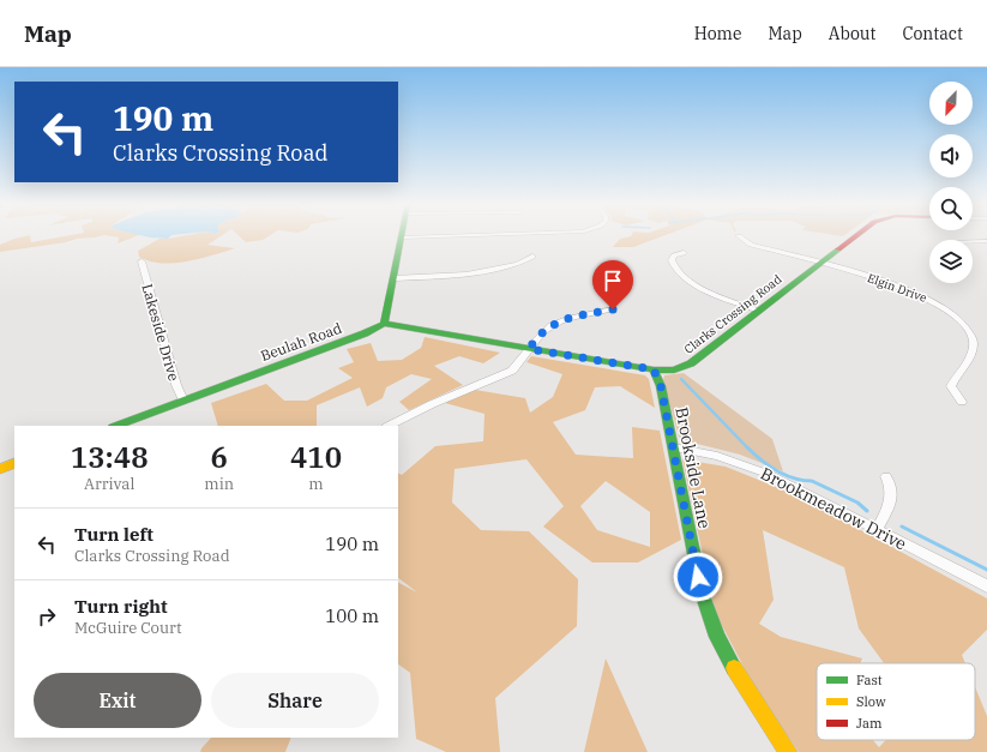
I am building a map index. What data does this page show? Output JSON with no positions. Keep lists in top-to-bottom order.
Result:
{
  "streets": {
    "street": [
      "Elgin Drive",
      "Clarks Crossing Road",
      "Lakeside Drive",
      "Beulah Road",
      "Brookside Lane",
      "Brookmeadow Drive"
    ]
  },
  "crossings": [
    ["Elgin Drive", "Clarks Crossing Road"],
    ["Clarks Crossing Road", "Beulah Road"],
    ["Clarks Crossing Road", "Brookside Lane"],
    ["Lakeside Drive", "Beulah Road"],
    ["Brookside Lane", "Brookmeadow Drive"]
  ],
  "legend": ["Fast", "Slow", "Jam"],
  "north": "bottom left",
  "page": {
    "header": "Map",
    "nav": [
      "Home",
      "Map",
      "About",
      "Contact"
    ],
    "turn": ["190 m", "Clarks Crossing Road"],
    "eta": [
      "13:48",
      "Arrival",
      "6",
      "min",
      "410",
      "m"
    ],
    "list": [
      {
        "name": "Turn left",
        "note": "Clarks Crossing Road",
        "value": "190 m"
      },
      {
        "name": "Turn right",
        "note": "McGuire Court",
        "value": "100 m"
      }
    ],
    "buttons": ["Exit", "Share"]
  }
}
